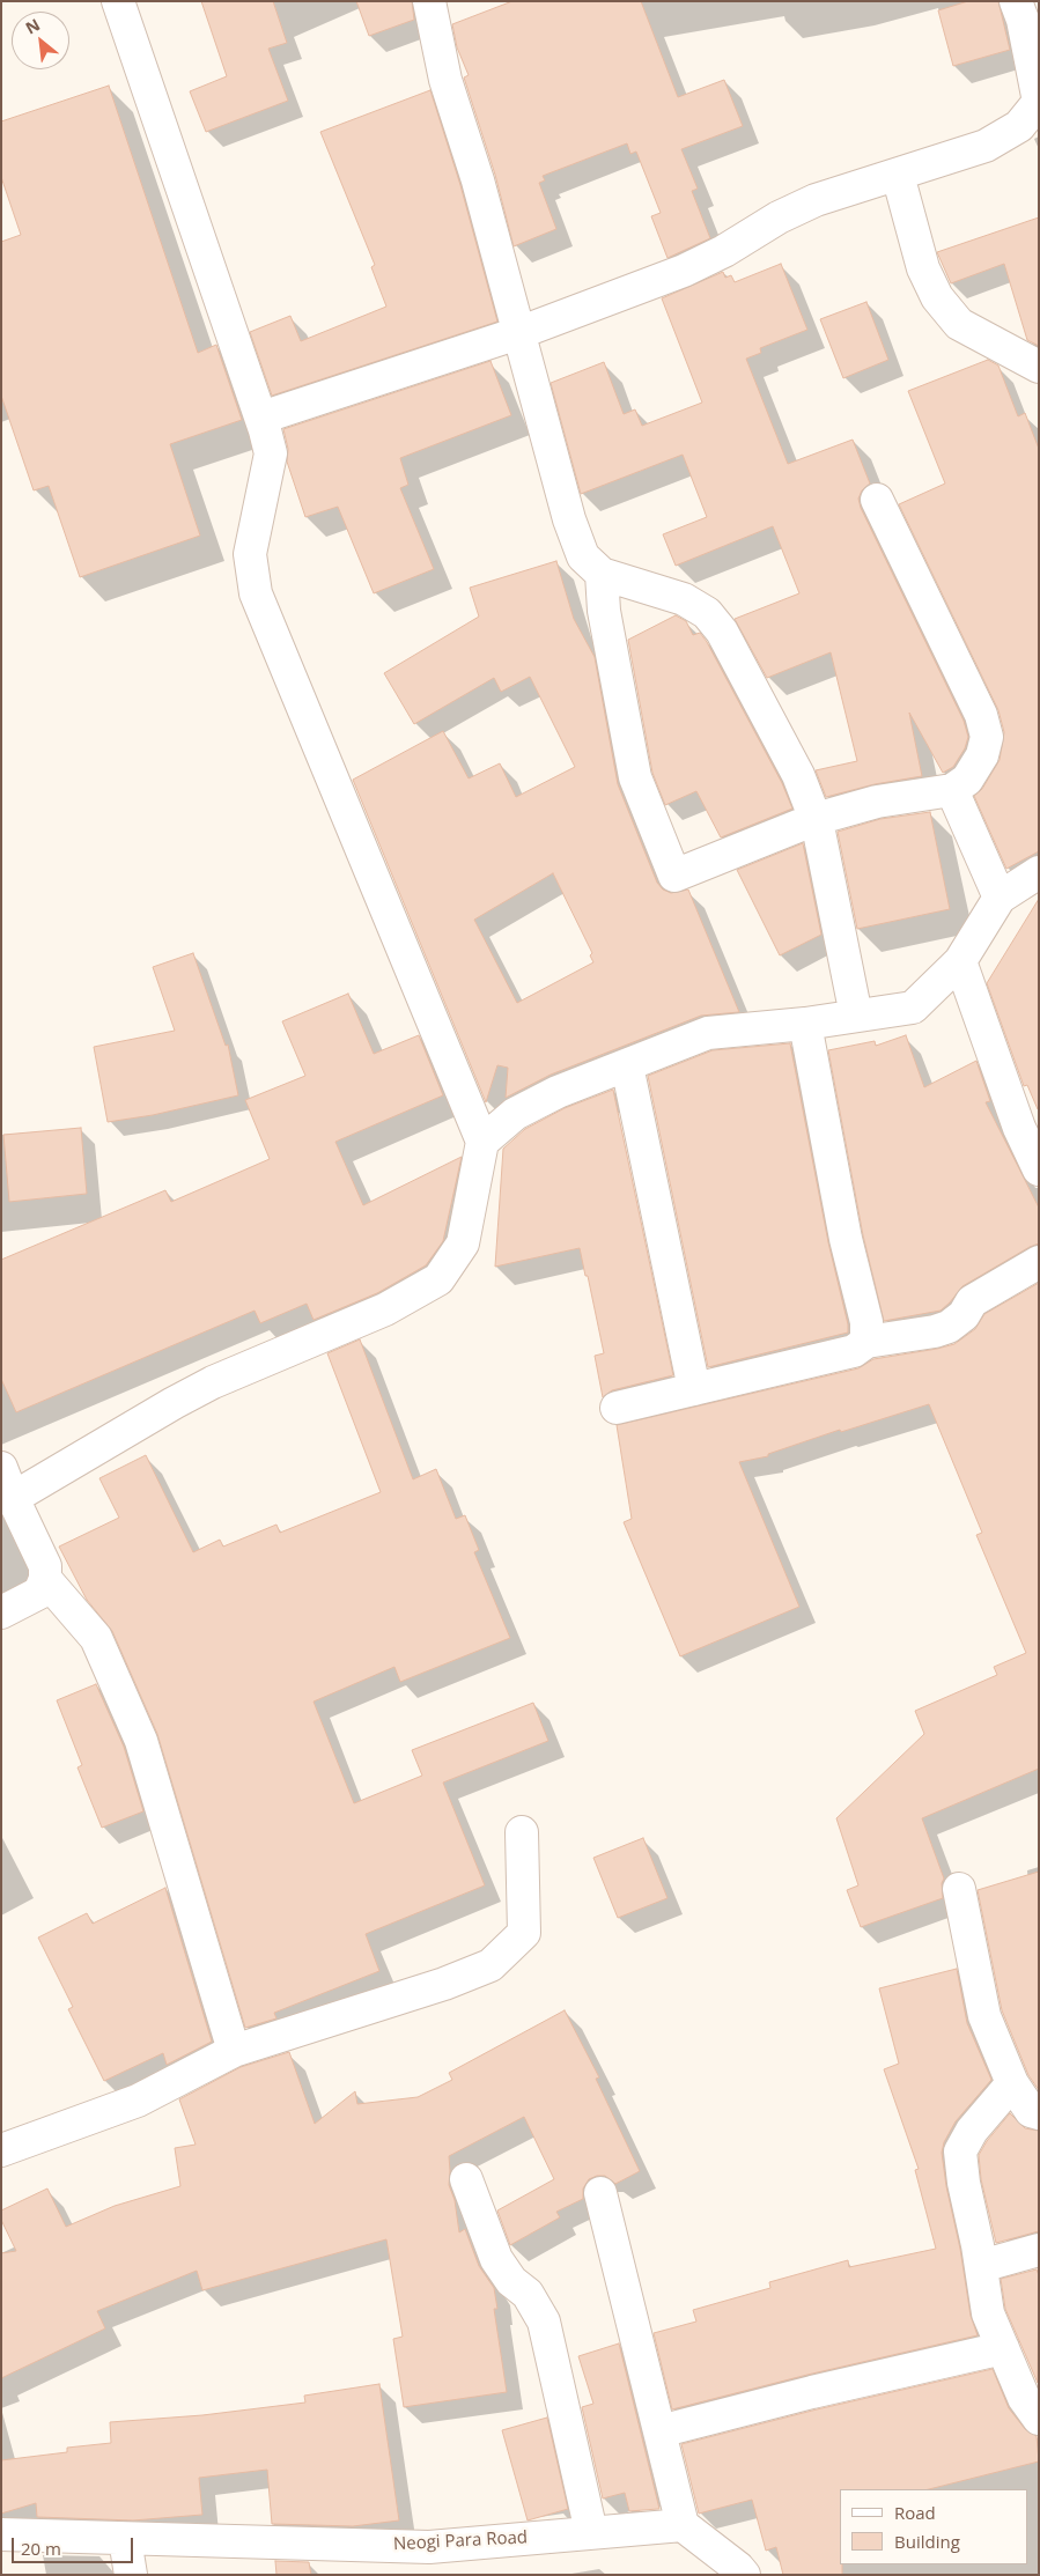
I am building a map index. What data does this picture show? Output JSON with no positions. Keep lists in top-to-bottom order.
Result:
{
  "streets": {
    "street": ["Neogi Para Road"]
  },
  "legend": ["Road", "Building"],
  "scale_bar": "20 m",
  "north": "top left"
}
